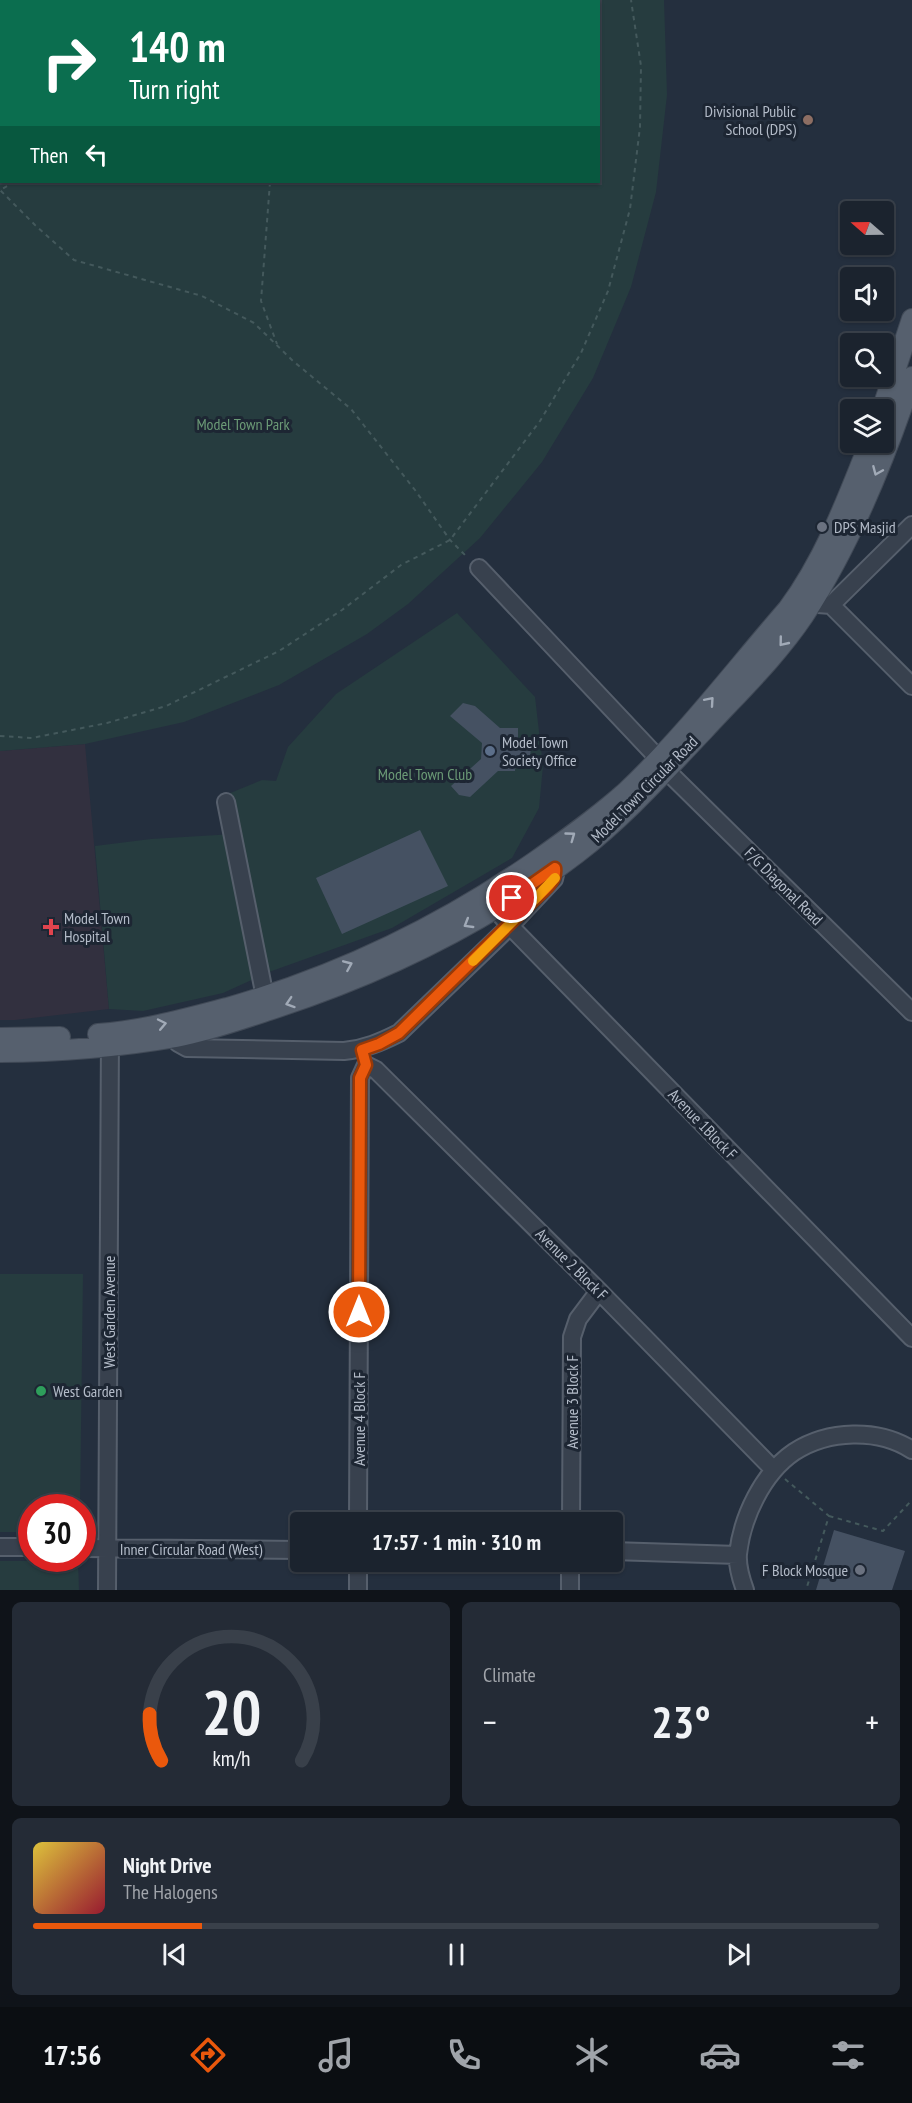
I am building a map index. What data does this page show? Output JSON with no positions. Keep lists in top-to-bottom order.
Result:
{
  "streets": {
    "main road": ["Model Town Circular Road"],
    "street": [
      "F/G Diagonal Road",
      "Avenue 1Block F",
      "Avenue 2 Block F",
      "West Garden Avenue",
      "Avenue 3 Block F",
      "Avenue 4 Block F",
      "Inner Circular Road (West)"
    ]
  },
  "crossings": [
    ["Model Town Circular Road", "F/G Diagonal Road"],
    ["Model Town Circular Road", "Avenue 1Block F"],
    ["Model Town Circular Road", "West Garden Avenue"],
    ["Avenue 2 Block F", "Avenue 3 Block F"],
    ["Avenue 2 Block F", "Avenue 4 Block F"],
    ["West Garden Avenue", "Inner Circular Road (West)"]
  ],
  "parks": ["Model Town Park", "Model Town Club"],
  "places": {
    "other": [
      "Divisional Public School (DPS)",
      "DPS Masjid",
      "Model Town Society Office",
      "West Garden",
      "F Block Mosque"
    ],
    "health": ["Model Town Hospital"]
  },
  "north": "left",
  "page": {
    "turn": ["140 m", "Turn right"],
    "then": "Then",
    "limit": "30",
    "trip": "17:57 · 1 min · 310 m",
    "tile": "Climate",
    "heat": ["−", "23°", "+"],
    "song": ["Night Drive", "The Halogens"],
    "tabs": "17:56",
    "gauge": ["20", "km/h"]
  }
}
